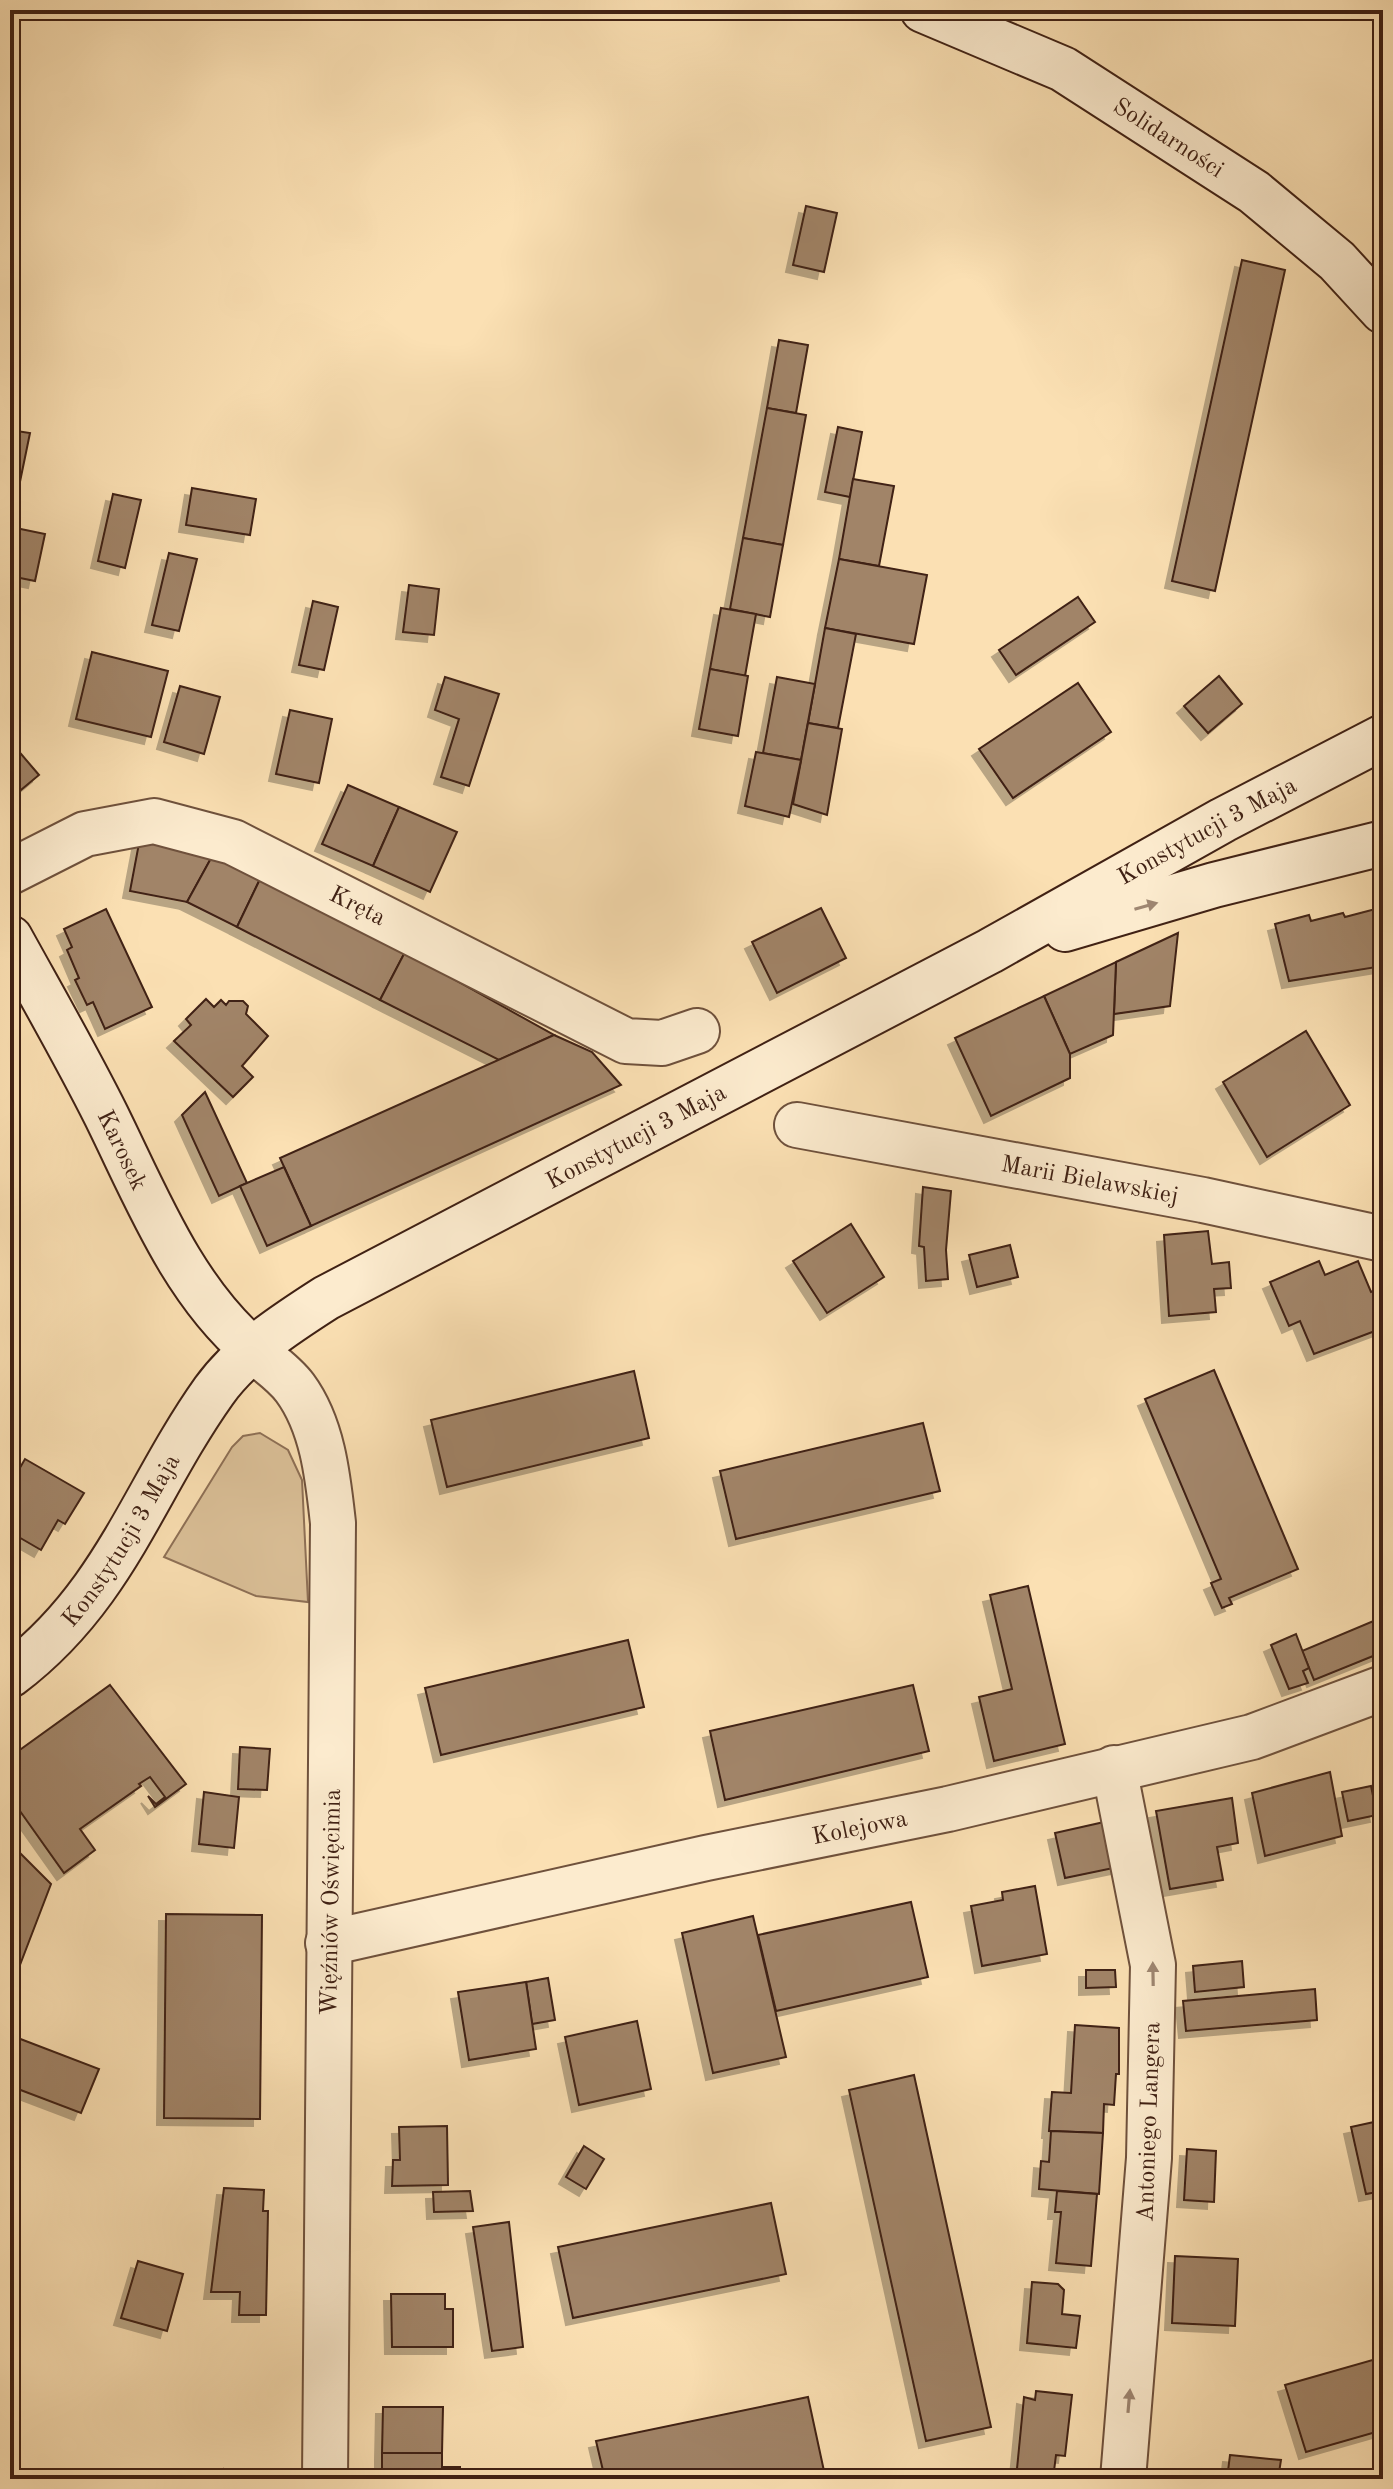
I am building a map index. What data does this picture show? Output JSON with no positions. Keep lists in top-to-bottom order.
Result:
{
  "streets": {
    "street": [
      "Solidarności",
      "Konstytucji 3 Maja",
      "Kręta",
      "Karosek",
      "Marii Bielawskiej",
      "Kolejowa",
      "Więźniów Oświęcimia",
      "Antoniego Langera"
    ]
  },
  "crossings": [
    ["Konstytucji 3 Maja", "Karosek"],
    ["Konstytucji 3 Maja", "Więźniów Oświęcimia"],
    ["Karosek", "Więźniów Oświęcimia"],
    ["Kolejowa", "Więźniów Oświęcimia"],
    ["Kolejowa", "Antoniego Langera"]
  ],
  "one_way": ["Antoniego Langera"]
}
